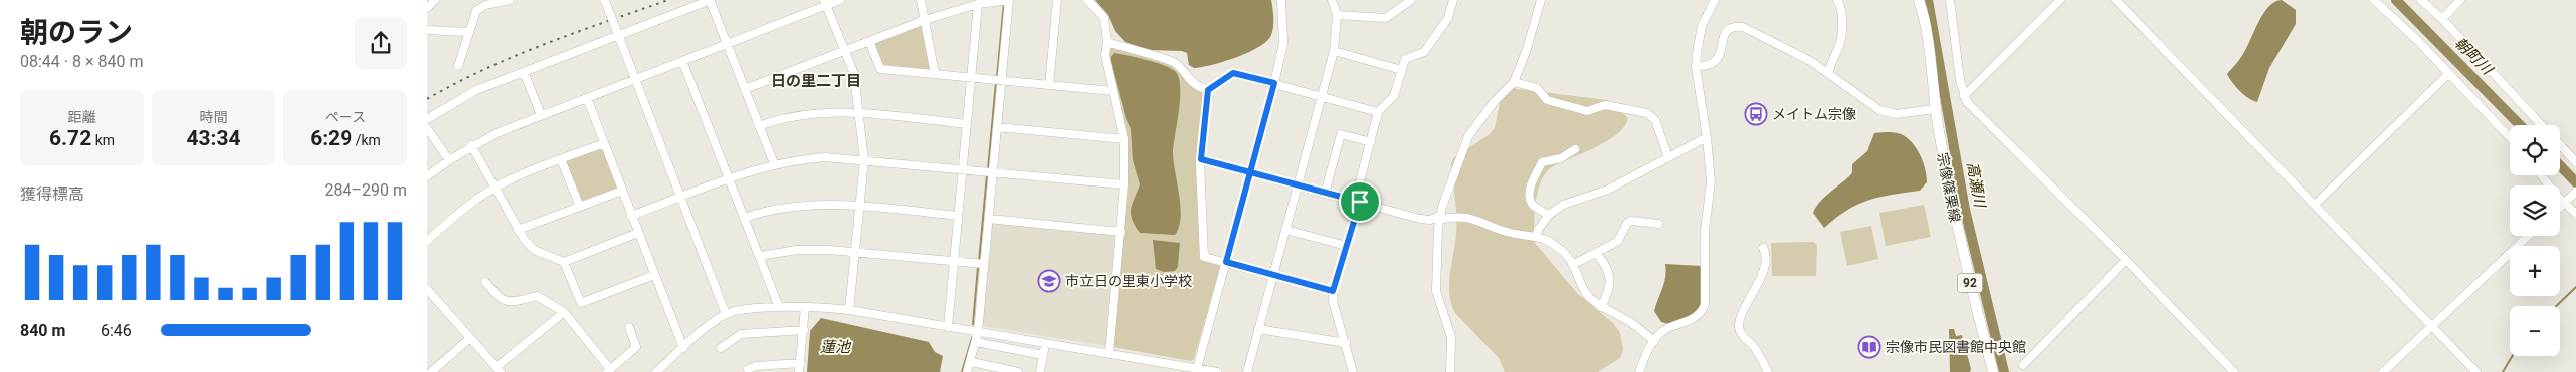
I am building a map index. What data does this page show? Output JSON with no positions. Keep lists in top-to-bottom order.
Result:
{
  "streets": {
    "main road": ["宗像篠栗線", "92"]
  },
  "districts": ["日の里二丁目"],
  "water": ["朝町川", "高瀬川", "蓮池"],
  "places": {
    "bus stop": ["メイトム宗像"],
    "school or university": ["市立日の里東小学校"],
    "library": ["宗像市民図書館中央館"]
  },
  "page": {
    "heading": ["朝のラン", "08:44 · 8 × 840 m"],
    "stats": [
      ["距離", "6.72 km"],
      ["時間", "43:34"],
      ["ペース", "6:29 /km"]
    ],
    "map_buttons": ["+", "−"],
    "chart": ["獲得標高", "284–290 m"],
    "list": [
      {
        "name": "840 m",
        "note": "6:46"
      }
    ]
  }
}
